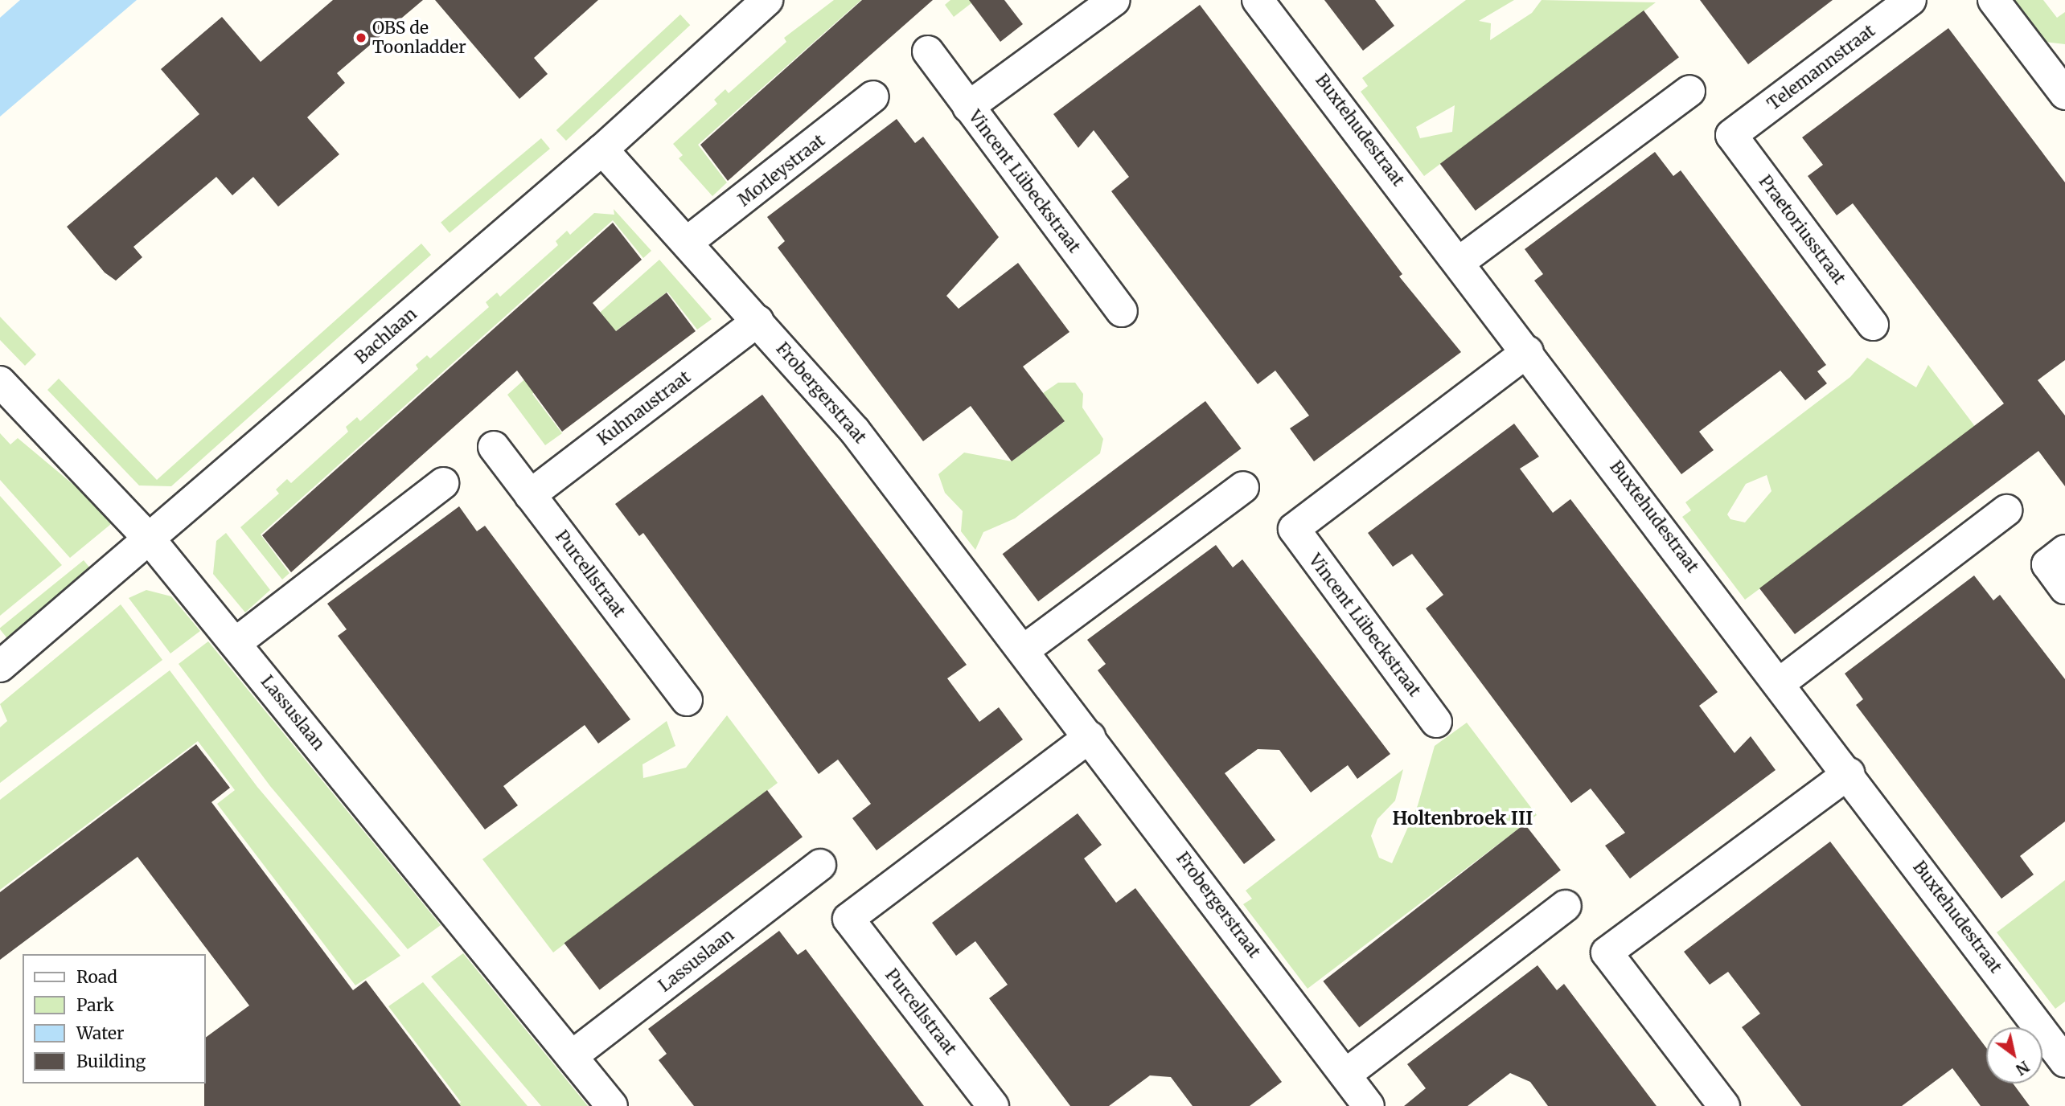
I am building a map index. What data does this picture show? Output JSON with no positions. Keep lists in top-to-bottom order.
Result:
{
  "streets": {
    "street": [
      "Telemannstraat",
      "Buxtehudestraat",
      "Morleystraat",
      "Vincent Lübeckstraat",
      "Praetoriusstraat",
      "Bachlaan",
      "Frobergerstraat",
      "Kuhnaustraat",
      "Purcellstraat",
      "Lassuslaan"
    ]
  },
  "crossings": [
    ["Telemannstraat", "Praetoriusstraat"],
    ["Buxtehudestraat", "Vincent Lübeckstraat"],
    ["Morleystraat", "Frobergerstraat"],
    ["Bachlaan", "Frobergerstraat"],
    ["Bachlaan", "Lassuslaan"],
    ["Frobergerstraat", "Kuhnaustraat"],
    ["Frobergerstraat", "Purcellstraat"],
    ["Kuhnaustraat", "Purcellstraat"]
  ],
  "districts": ["Holtenbroek III"],
  "places": ["OBS de Toonladder"],
  "legend": [
    "Road",
    "Park",
    "Water",
    "Building"
  ],
  "north": "bottom right"
}
